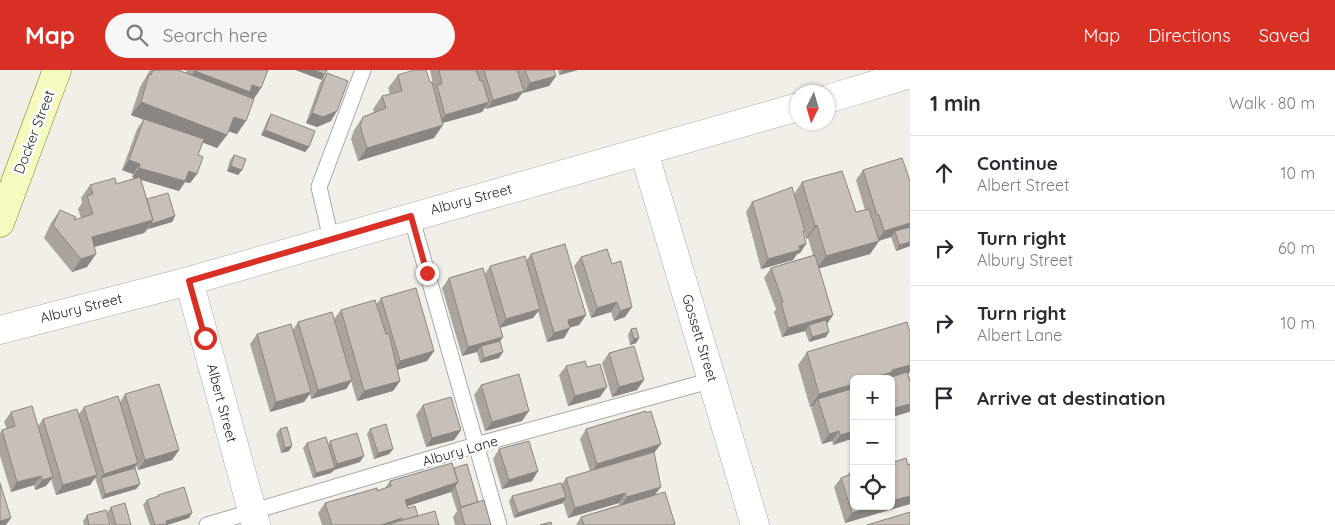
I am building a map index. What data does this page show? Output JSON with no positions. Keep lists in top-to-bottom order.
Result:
{
  "streets": {
    "main road": ["Docker Street"],
    "street": ["Albury Street", "Gossett Street", "Albert Street"],
    "lane": ["Albury Lane"]
  },
  "crossings": [
    ["Albury Street", "Gossett Street"],
    ["Albury Street", "Albert Street"],
    ["Gossett Street", "Albury Lane"],
    ["Albert Street", "Albury Lane"]
  ],
  "north": "bottom",
  "page": {
    "header": "Map",
    "search": "Search here",
    "nav": ["Map", "Directions", "Saved"],
    "heading": ["1 min", "Walk · 80 m"],
    "list": [
      ["Continue", "Albert Street", "10 m"],
      ["Turn right", "Albury Street", "60 m"],
      ["Turn right", "Albert Lane", "10 m"],
      "Arrive at destination"
    ],
    "map_buttons": ["+", "−"]
  }
}
